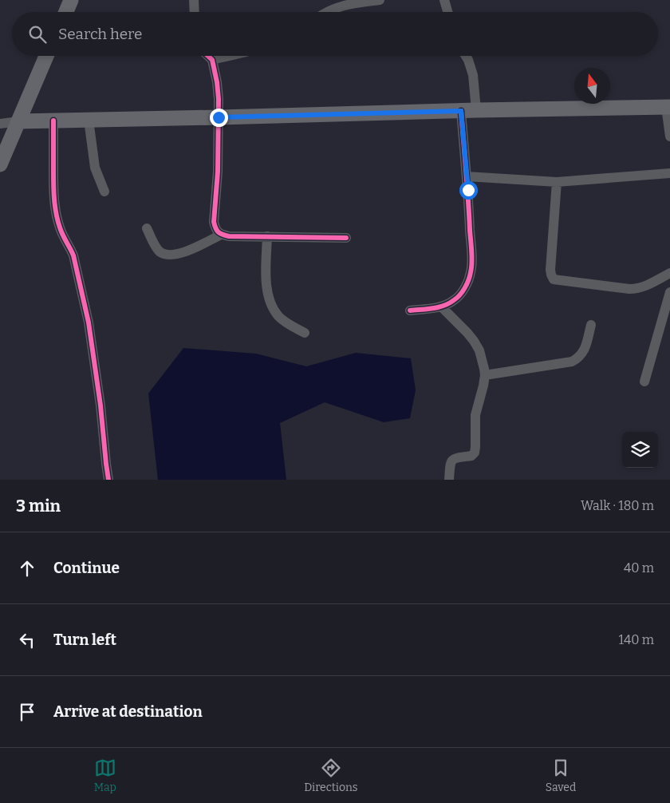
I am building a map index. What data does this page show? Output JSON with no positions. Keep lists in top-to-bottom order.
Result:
{
  "north": "top",
  "page": {
    "search": "Search here",
    "heading": ["3 min", "Walk · 180 m"],
    "list": [
      ["Continue", "40 m"],
      ["Turn left", "140 m"],
      "Arrive at destination"
    ],
    "nav": ["Map", "Directions", "Saved"]
  }
}
